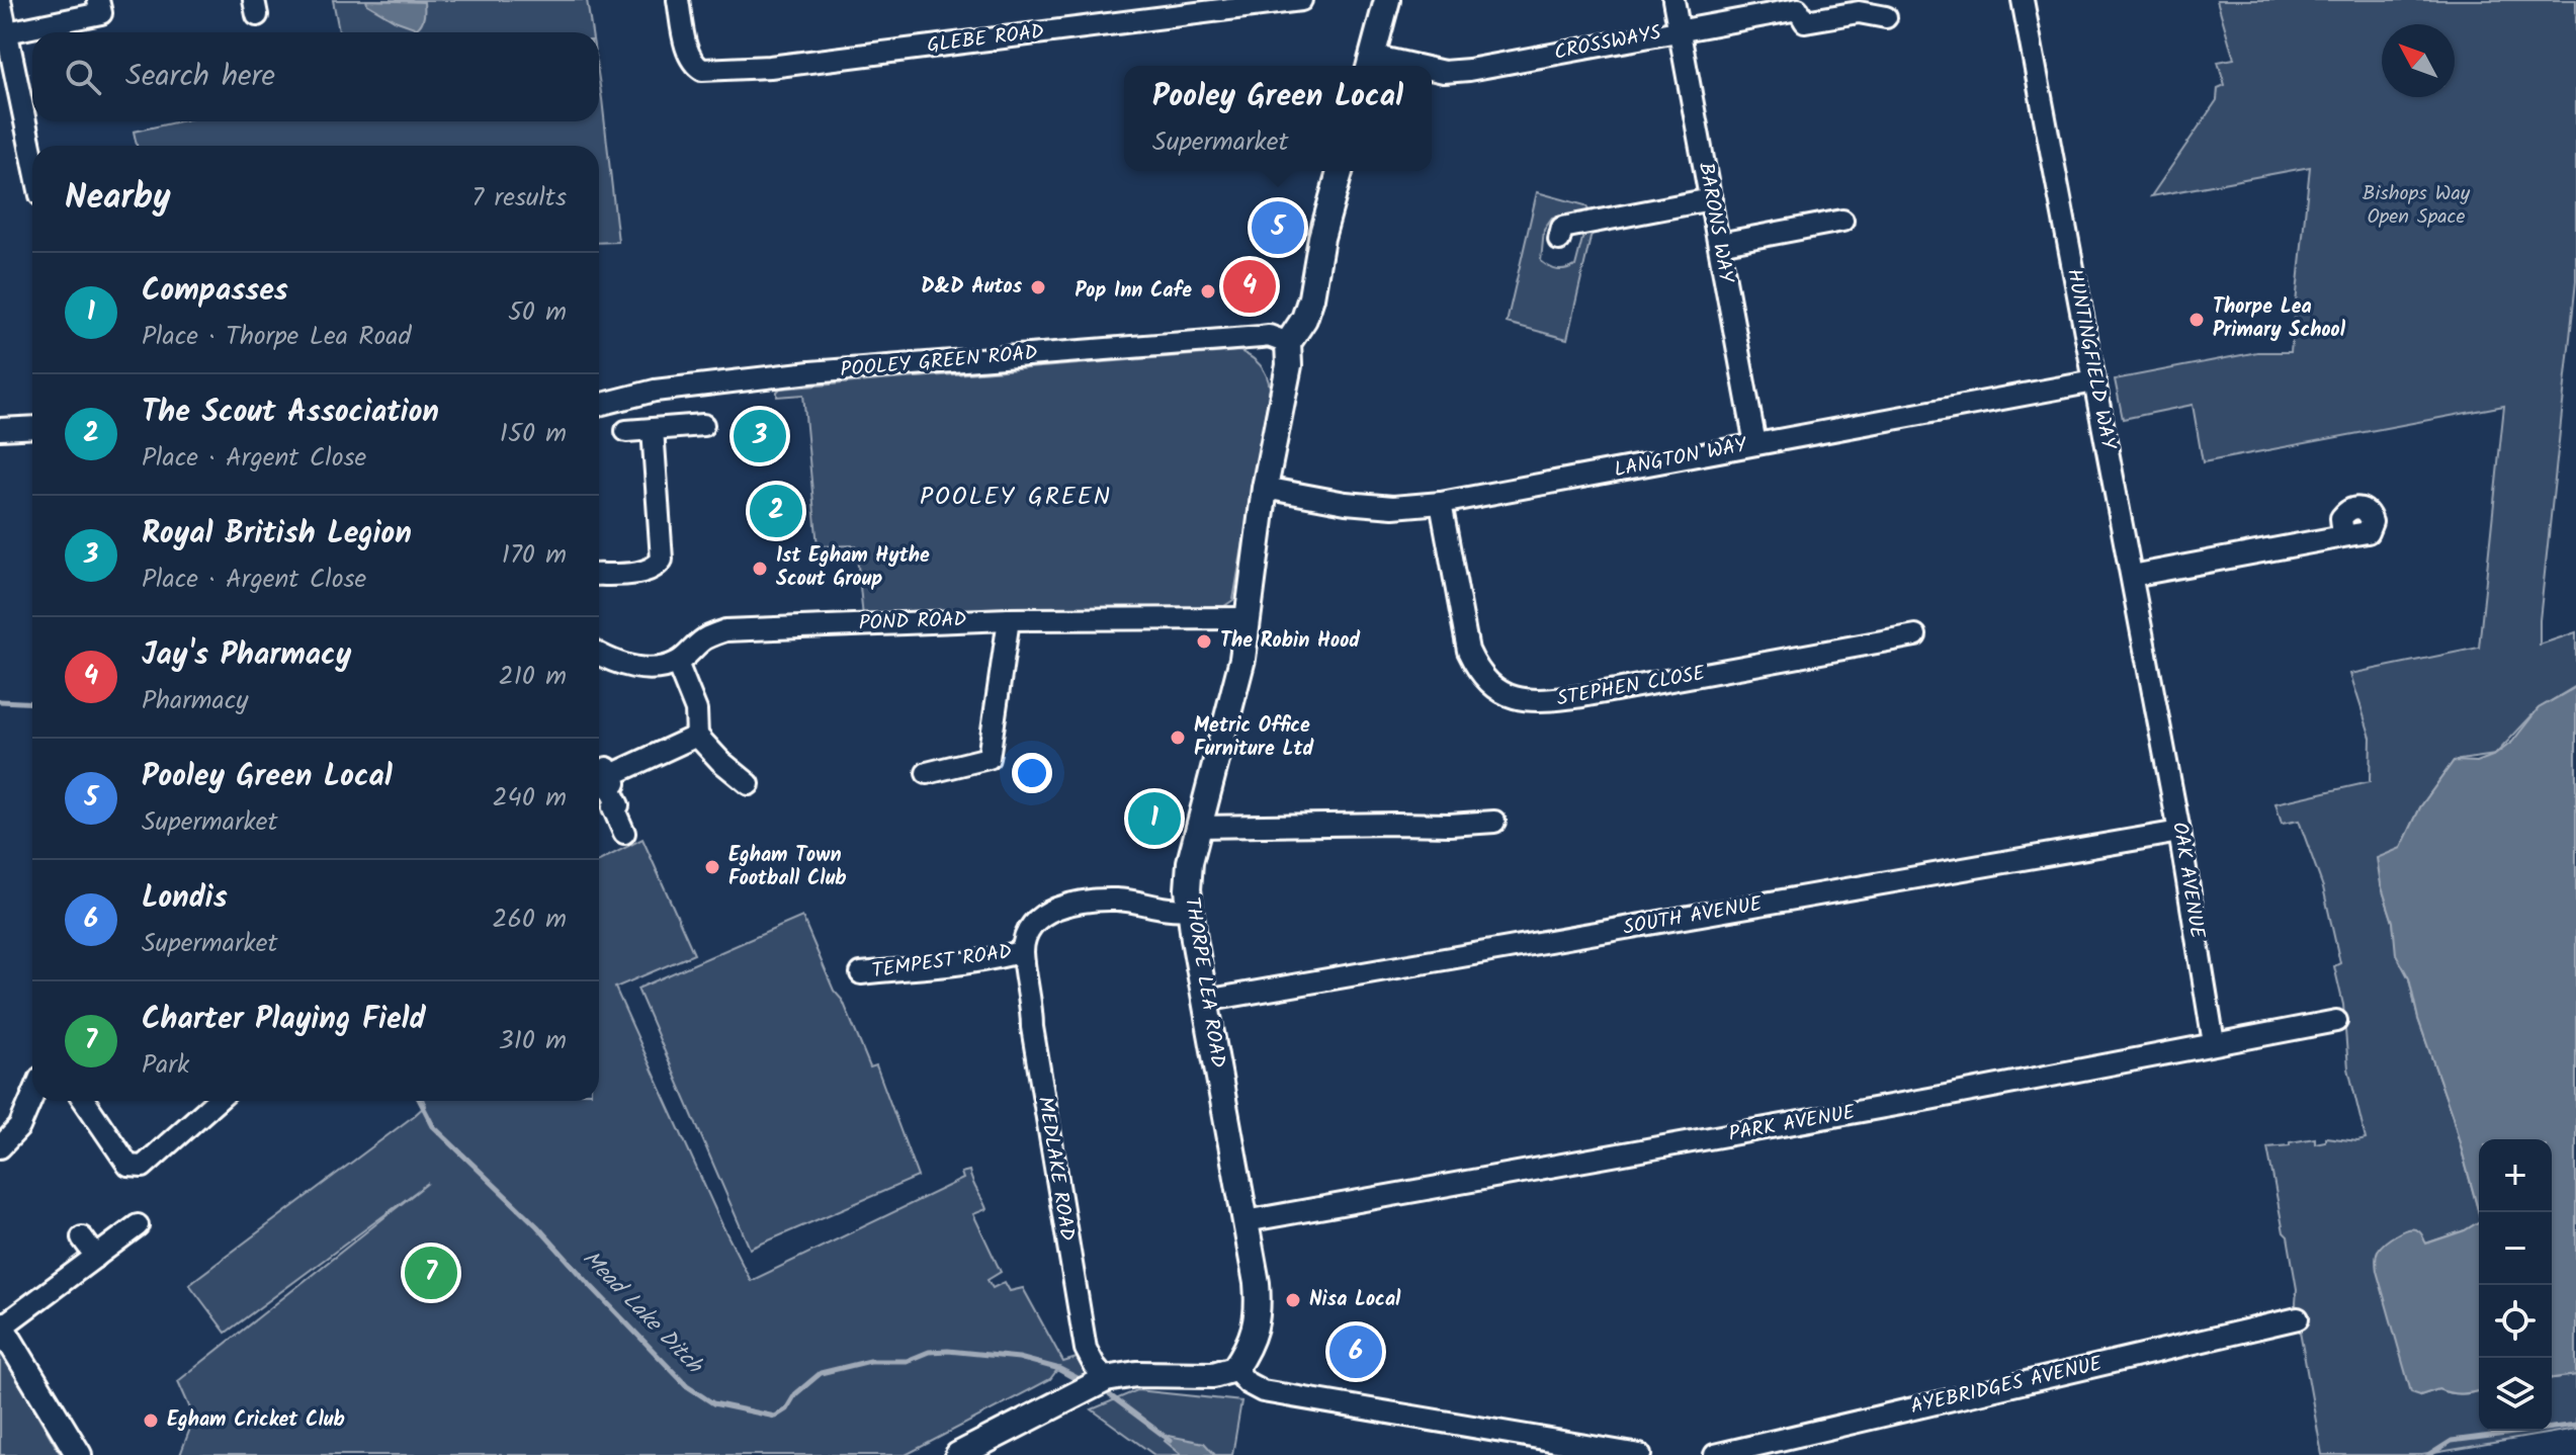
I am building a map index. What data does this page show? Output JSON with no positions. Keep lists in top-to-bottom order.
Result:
{
  "streets": {
    "main road": ["THORPE LEA ROAD"],
    "street": [
      "GLEBE ROAD",
      "CROSSWAYS",
      "BARONS WAY",
      "HUNTINGFIELD WAY",
      "POOLEY GREEN ROAD",
      "LANGTON WAY",
      "POND ROAD",
      "STEPHEN CLOSE",
      "OAK AVENUE",
      "SOUTH AVENUE",
      "TEMPEST ROAD",
      "PARK AVENUE",
      "MEDLAKE ROAD",
      "AYEBRIDGES AVENUE"
    ]
  },
  "crossings": [
    ["CROSSWAYS", "BARONS WAY"],
    ["BARONS WAY", "LANGTON WAY"],
    ["HUNTINGFIELD WAY", "LANGTON WAY"],
    ["HUNTINGFIELD WAY", "OAK AVENUE"],
    ["POOLEY GREEN ROAD", "THORPE LEA ROAD"],
    ["LANGTON WAY", "STEPHEN CLOSE"],
    ["LANGTON WAY", "THORPE LEA ROAD"],
    ["POND ROAD", "THORPE LEA ROAD"],
    ["OAK AVENUE", "SOUTH AVENUE"],
    ["OAK AVENUE", "PARK AVENUE"],
    ["SOUTH AVENUE", "THORPE LEA ROAD"],
    ["TEMPEST ROAD", "THORPE LEA ROAD"],
    ["TEMPEST ROAD", "MEDLAKE ROAD"],
    ["THORPE LEA ROAD", "PARK AVENUE"]
  ],
  "districts": ["POOLEY GREEN"],
  "water": ["Mead Lake Ditch"],
  "parks": ["Bishops Way Open Space"],
  "places": [
    "D&D Autos",
    "Pop Inn Cafe",
    "Thorpe Lea Primary School",
    "1st Egham Hythe Scout Group",
    "The Robin Hood",
    "Metric Office Furniture Ltd",
    "Egham Town Football Club",
    "Nisa Local",
    "Egham Cricket Club"
  ],
  "north": "top left",
  "page": {
    "search": "Search here",
    "popup": ["Pooley Green Local", "Supermarket"],
    "heading": ["Nearby", "7 results"],
    "pins": [
      "5",
      "4",
      "3",
      "2",
      "1",
      "7",
      "6"
    ],
    "list": [
      {
        "mark": "1",
        "name": "Compasses",
        "note": "Place · Thorpe Lea Road",
        "value": "50 m"
      },
      {
        "mark": "2",
        "name": "The Scout Association",
        "note": "Place · Argent Close",
        "value": "150 m"
      },
      {
        "mark": "3",
        "name": "Royal British Legion",
        "note": "Place · Argent Close",
        "value": "170 m"
      },
      {
        "mark": "4",
        "name": "Jay's Pharmacy",
        "note": "Pharmacy",
        "value": "210 m"
      },
      {
        "mark": "5",
        "name": "Pooley Green Local",
        "note": "Supermarket",
        "value": "240 m"
      },
      {
        "mark": "6",
        "name": "Londis",
        "note": "Supermarket",
        "value": "260 m"
      },
      {
        "mark": "7",
        "name": "Charter Playing Field",
        "note": "Park",
        "value": "310 m"
      }
    ],
    "map_buttons": ["+", "−"]
  }
}
